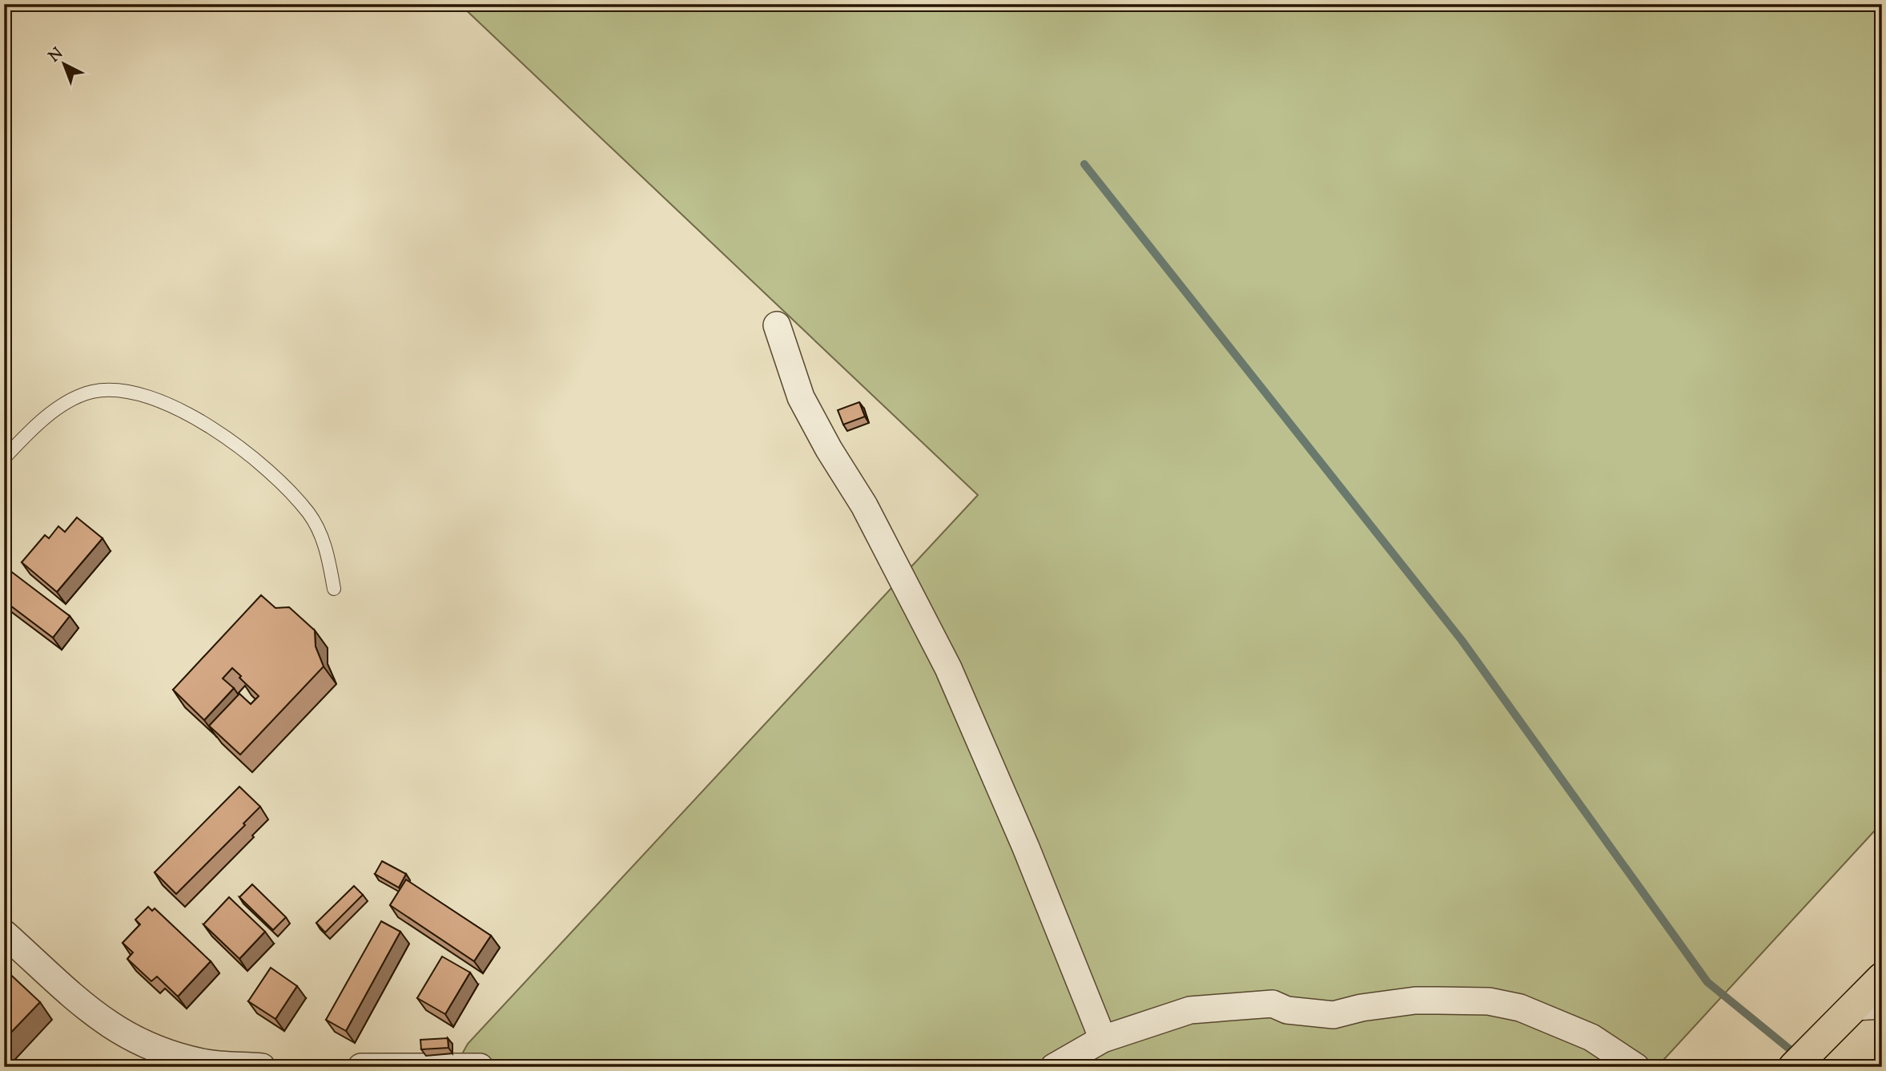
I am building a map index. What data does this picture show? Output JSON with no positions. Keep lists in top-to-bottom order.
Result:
{
  "north": "top left"
}
